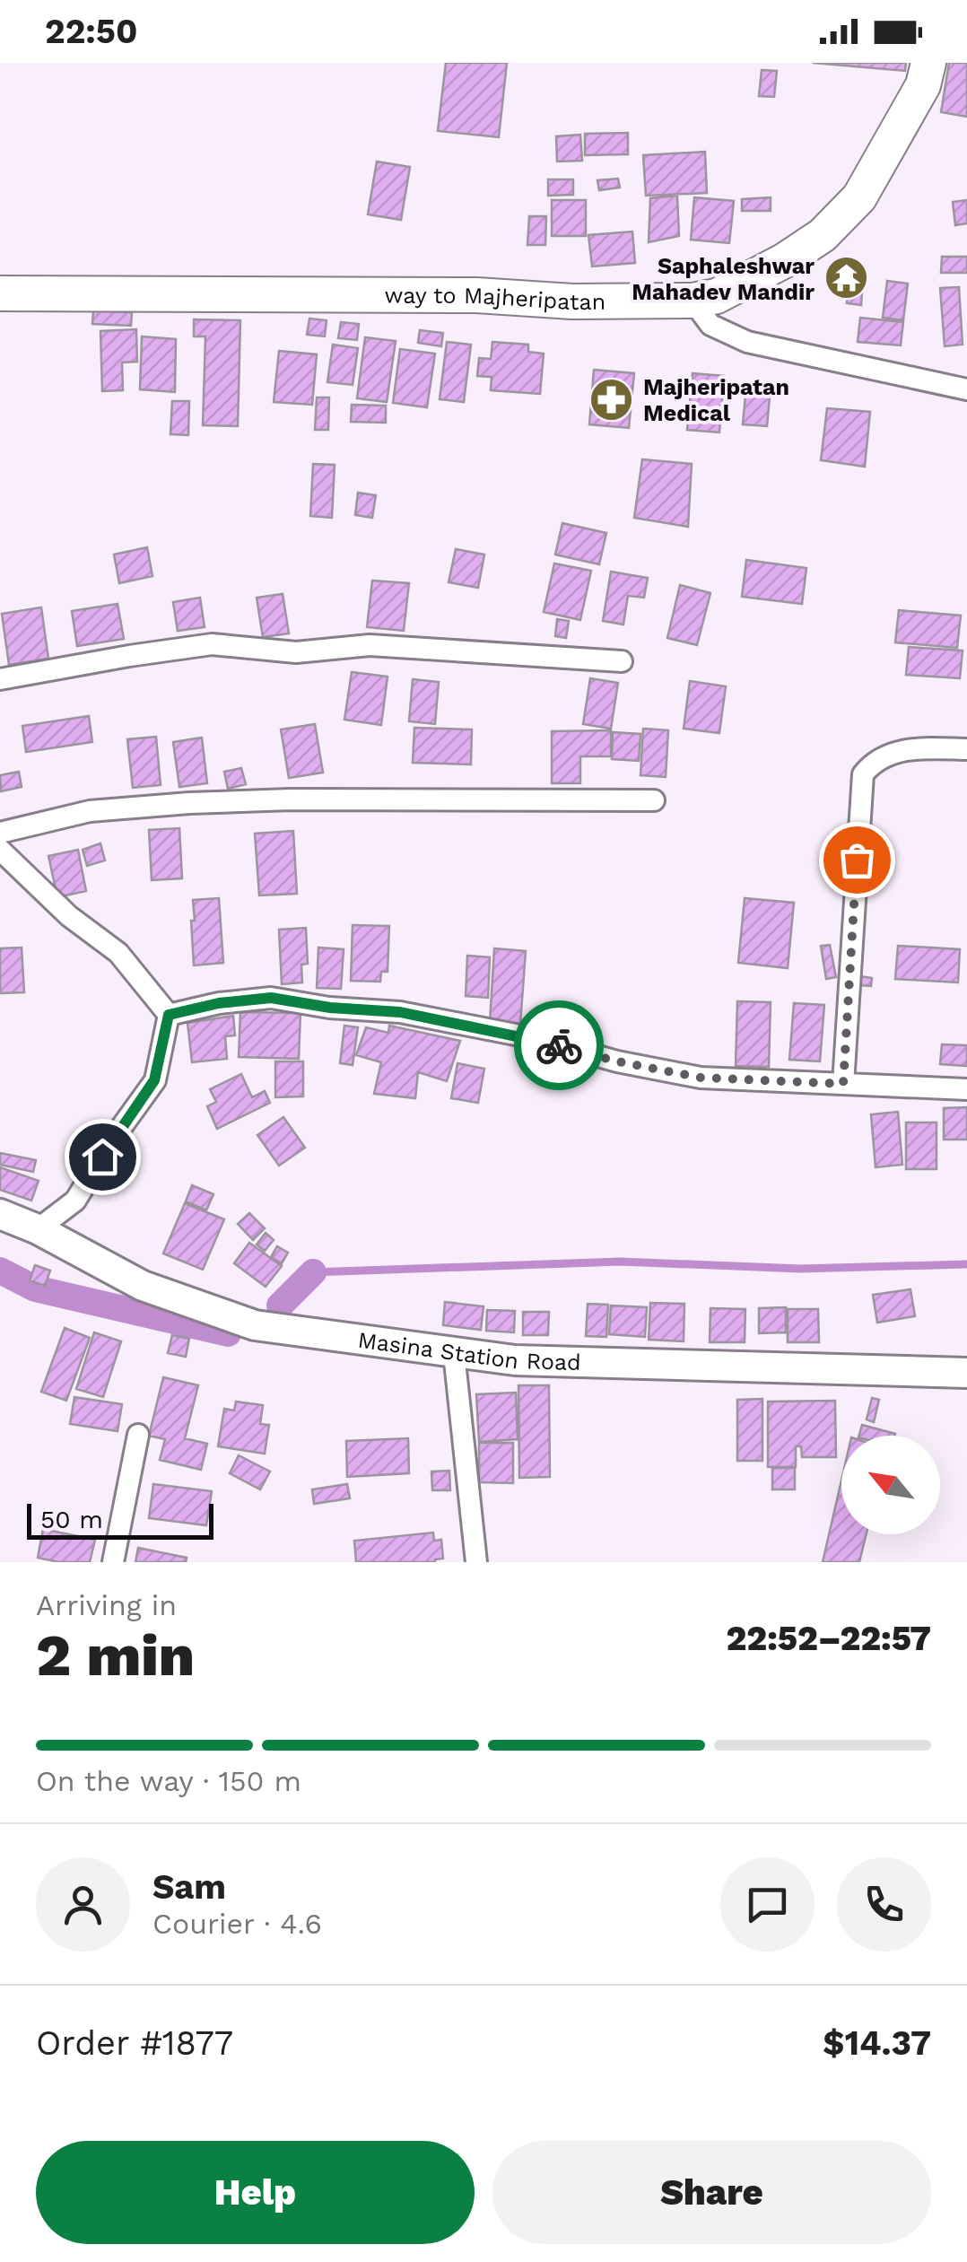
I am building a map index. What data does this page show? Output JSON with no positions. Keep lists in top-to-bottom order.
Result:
{
  "streets": {
    "main road": ["way to Majheripatan"],
    "street": ["Masina Station Road"]
  },
  "places": {
    "temple": ["Saphaleshwar Mahadev Mandir"],
    "pharmacy": ["Majheripatan Medical"]
  },
  "scale_bar": "50 m",
  "north": "top left",
  "page": {
    "status": "22:50",
    "scale": "50 m",
    "heading": ["2 min", "Arriving in", "22:52–22:57"],
    "panel": [
      "Sam",
      "Courier · 4.6",
      "Order #1877",
      "$14.37"
    ],
    "bar": "On the way · 150 m",
    "buttons": ["Help", "Share"]
  }
}
